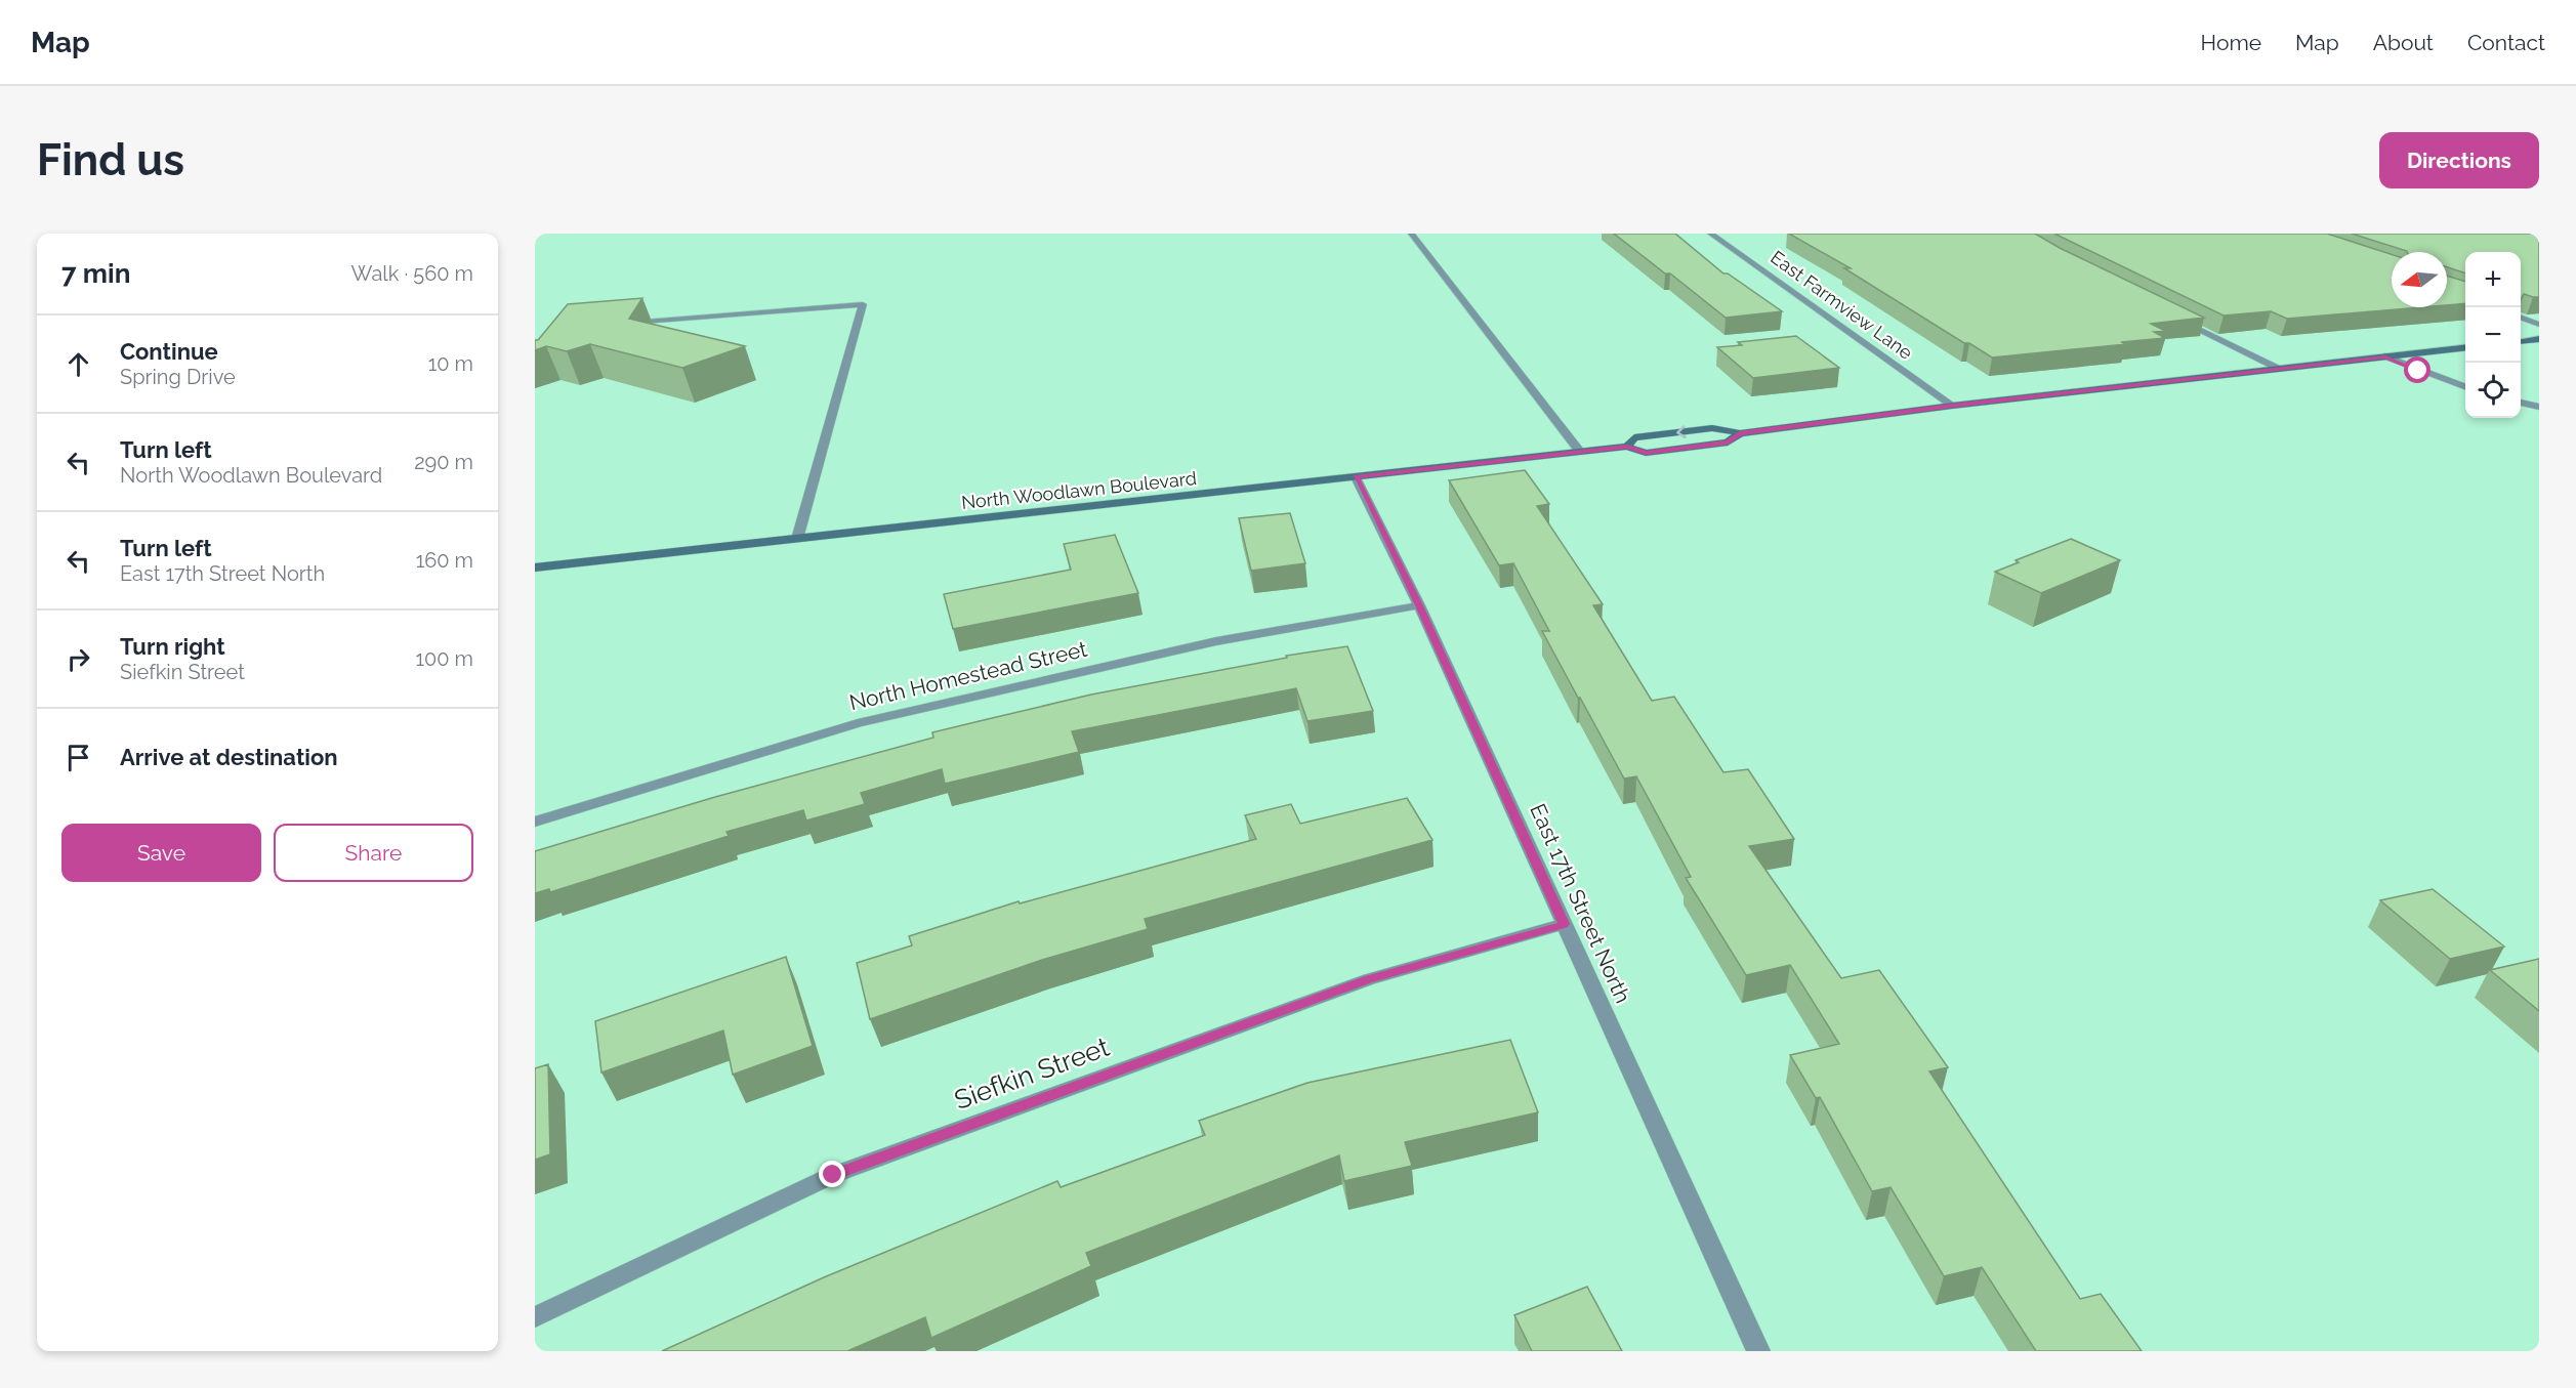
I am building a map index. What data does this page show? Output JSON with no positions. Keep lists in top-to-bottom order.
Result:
{
  "streets": {
    "main road": ["North Woodlawn Boulevard"],
    "street": [
      "East Farmview Lane",
      "North Homestead Street",
      "East 17th Street North",
      "Siefkin Street"
    ]
  },
  "crossings": [
    ["East Farmview Lane", "North Woodlawn Boulevard"],
    ["North Woodlawn Boulevard", "East 17th Street North"],
    ["North Homestead Street", "East 17th Street North"],
    ["East 17th Street North", "Siefkin Street"]
  ],
  "north": "left",
  "page": {
    "header": "Map",
    "nav": [
      "Home",
      "Map",
      "About",
      "Contact"
    ],
    "buttons": [
      "Directions",
      ["Save", "Share"]
    ],
    "title": "Find us",
    "heading": ["7 min", "Walk · 560 m"],
    "map_buttons": ["+", "−"],
    "list": [
      ["Continue", "Spring Drive", "10 m"],
      ["Turn left", "North Woodlawn Boulevard", "290 m"],
      ["Turn left", "East 17th Street North", "160 m"],
      ["Turn right", "Siefkin Street", "100 m"],
      "Arrive at destination"
    ]
  }
}
